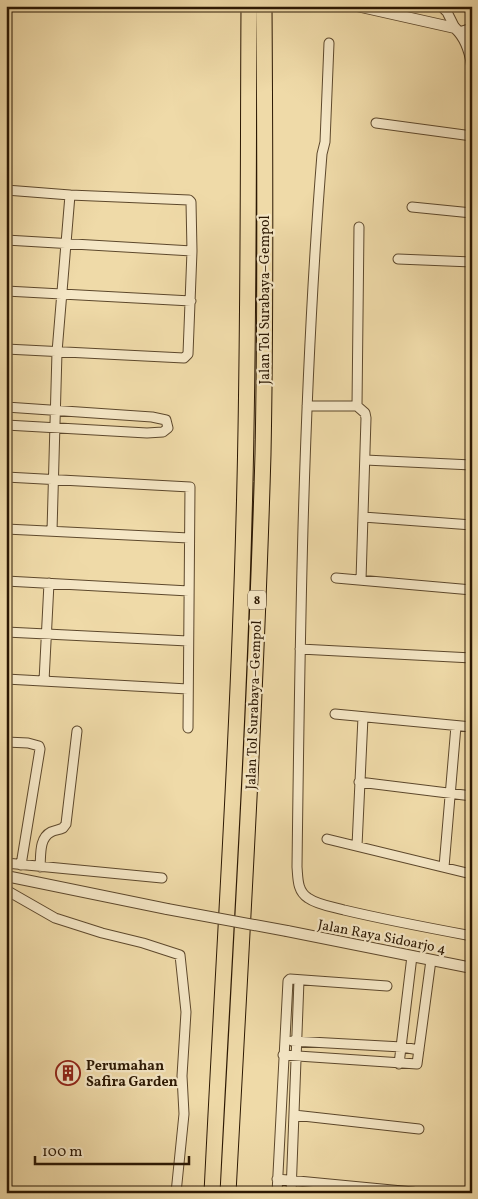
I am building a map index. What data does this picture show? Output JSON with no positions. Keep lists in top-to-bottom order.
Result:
{
  "streets": {
    "highway": ["Jalan Tol Surabaya–Gempol", "8"],
    "street": ["Jalan Raya Sidoarjo 4"]
  },
  "places": {
    "building": ["Perumahan Safira Garden"]
  },
  "scale_bar": "100 m"
}
